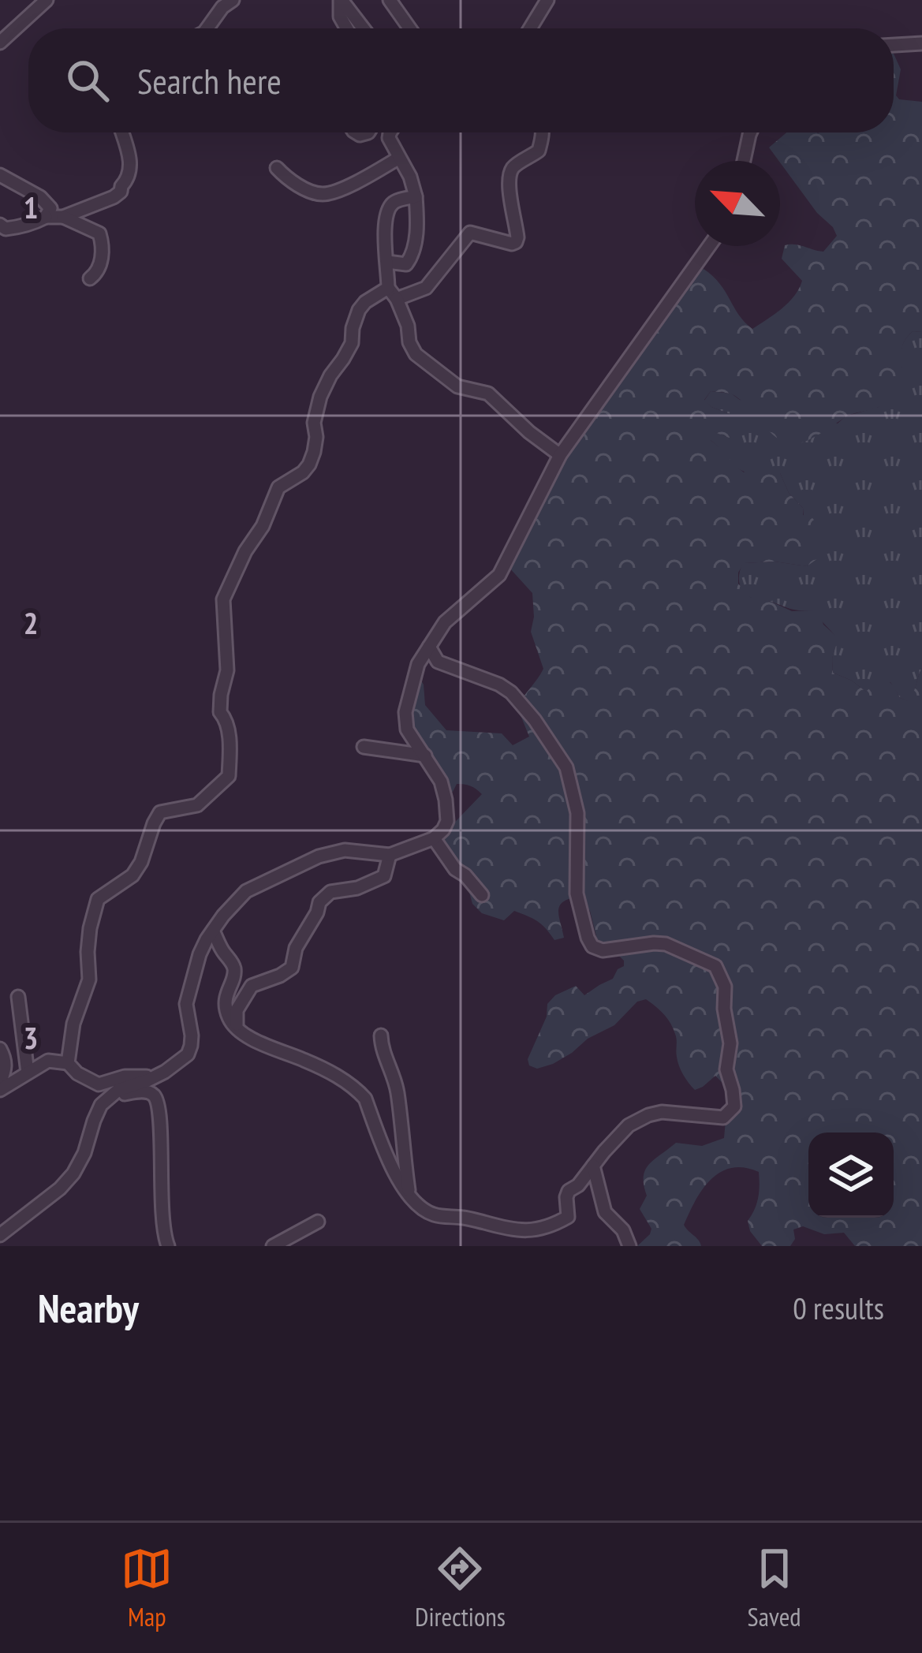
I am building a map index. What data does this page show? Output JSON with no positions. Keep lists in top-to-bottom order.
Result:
{
  "north": "top left",
  "page": {
    "search": "Search here",
    "heading": ["Nearby", "0 results"],
    "nav": ["Map", "Directions", "Saved"]
  },
  "grid": {
    "rows": ["1", "2", "3"]
  }
}
